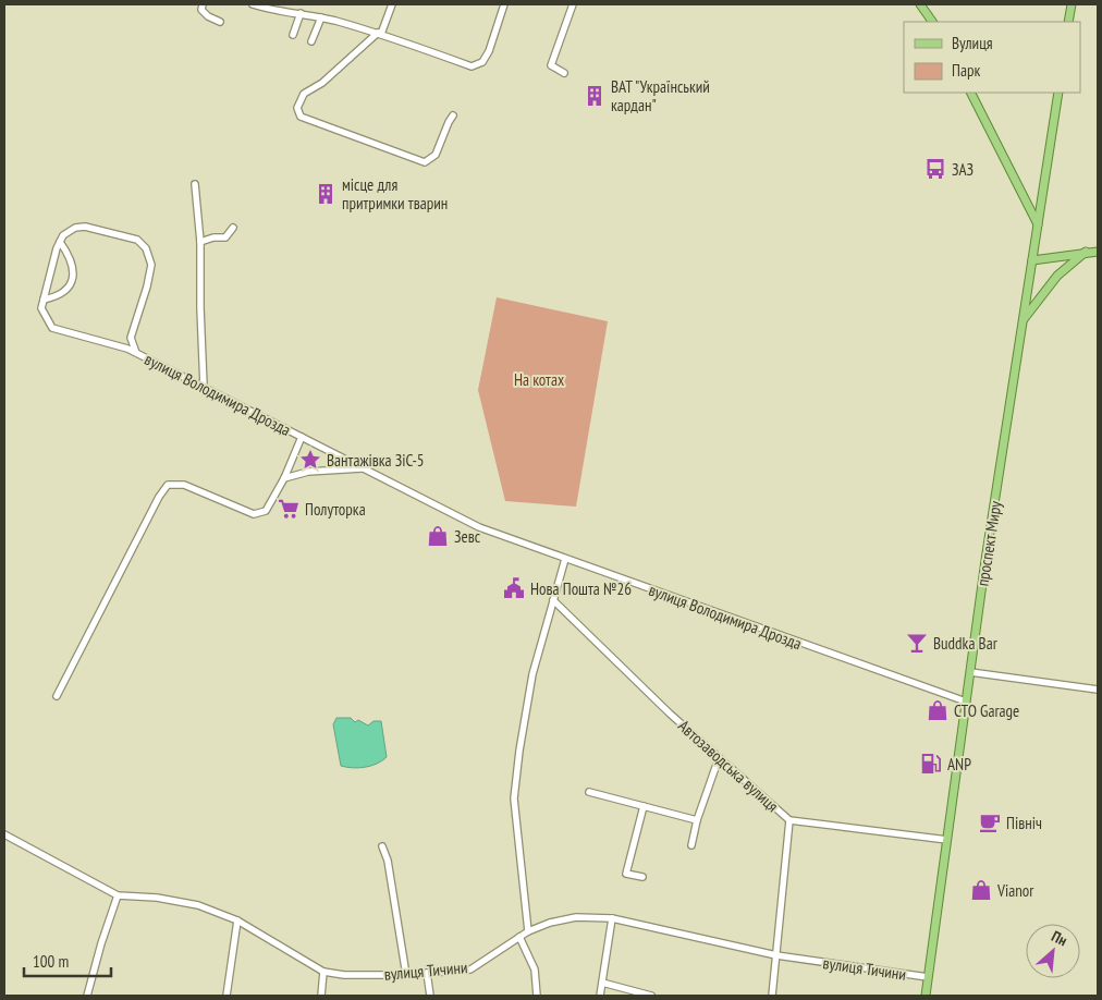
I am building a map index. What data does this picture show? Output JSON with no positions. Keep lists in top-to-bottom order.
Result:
{
  "streets": {
    "main road": ["проспект Миру"],
    "street": ["вулиця Володимира Дрозда", "Автозаводська вулиця", "вулиця Тичини"]
  },
  "crossings": [
    ["вулиця Володимира Дрозда", "проспект Миру"],
    ["проспект Миру", "Автозаводська вулиця"],
    ["проспект Миру", "вулиця Тичини"]
  ],
  "parks": ["На котах"],
  "places": {
    "building": ["ВАТ \"Український кардан\"", "місце для притримки тварин"],
    "bus stop": ["ЗАЗ"],
    "place": ["Вантажівка ЗіС-5"],
    "supermarket": ["Полуторка"],
    "shop": ["Зевс", "СТО Garage", "Vianor"],
    "public building": ["Нова Пошта №26"],
    "bar": ["Buddka Bar"],
    "fuel station": ["ANP"],
    "cafe": ["Північ"]
  },
  "legend": ["Вулиця", "Парк"],
  "scale_bar": "100 m",
  "north": "top right"
}
